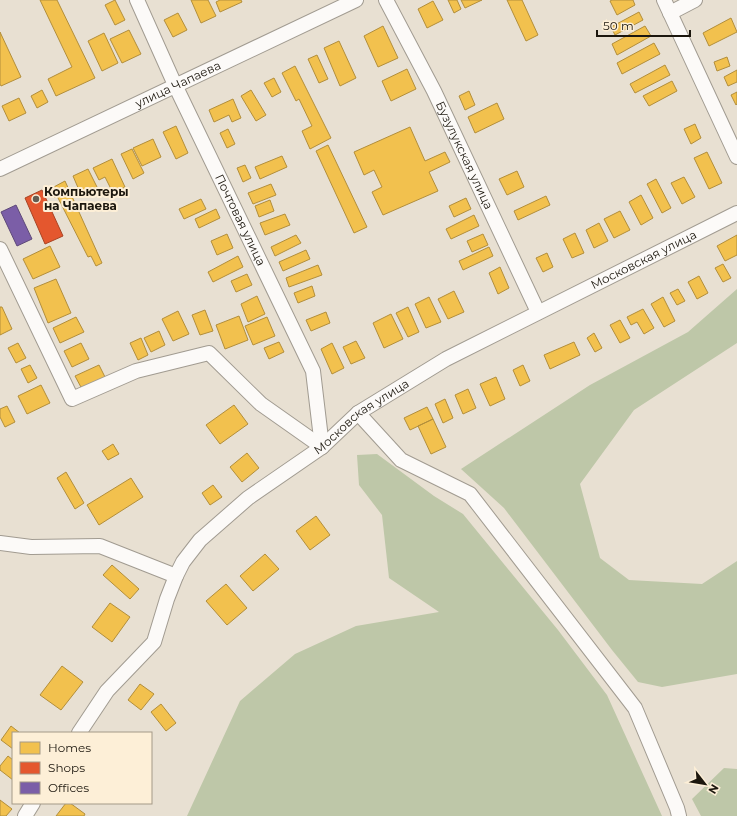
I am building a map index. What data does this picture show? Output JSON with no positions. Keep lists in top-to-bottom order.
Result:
{
  "streets": {
    "street": [
      "улица Чапаева",
      "Бузулукская улица",
      "Почтовая улица",
      "Московская улица"
    ]
  },
  "crossings": [
    ["улица Чапаева", "Почтовая улица"],
    ["Бузулукская улица", "Московская улица"],
    ["Почтовая улица", "Московская улица"]
  ],
  "places": ["Компьютеры на Чапаева"],
  "legend": ["Homes", "Shops", "Offices"],
  "scale_bar": "50 m",
  "north": "bottom right"
}
